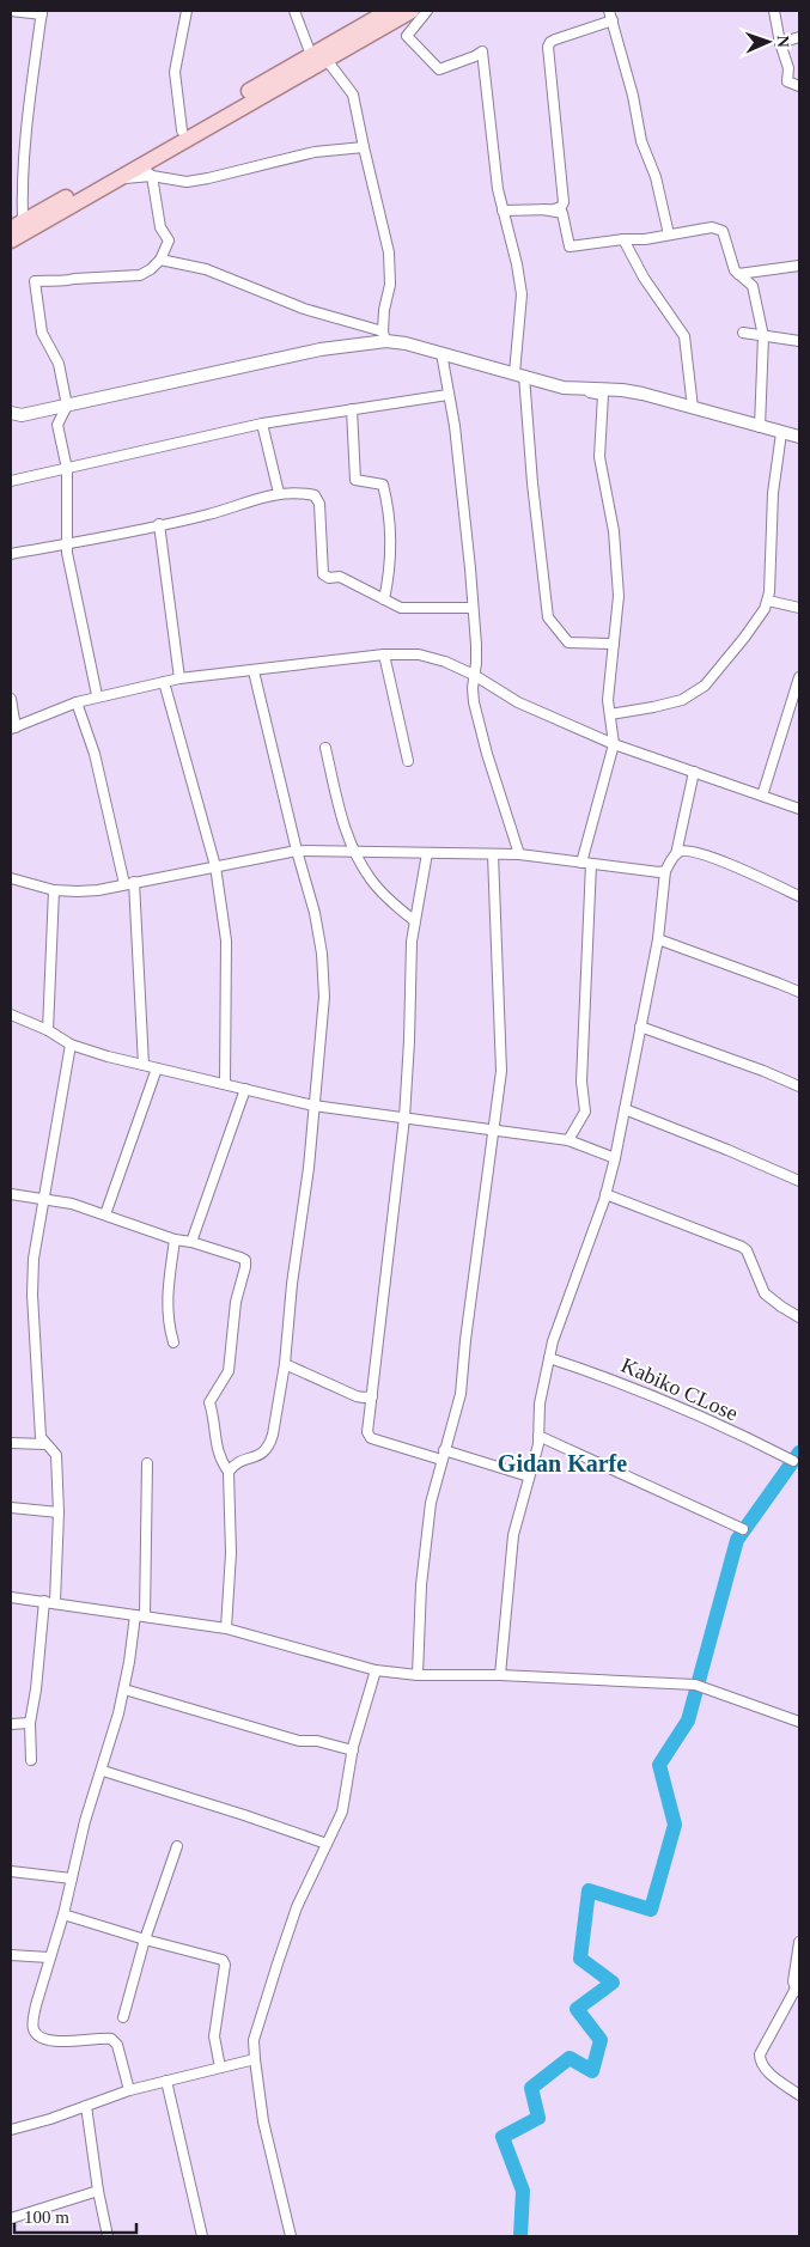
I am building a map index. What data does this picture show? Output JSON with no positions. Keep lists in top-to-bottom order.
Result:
{
  "streets": {
    "street": ["Kabiko CLose"]
  },
  "districts": ["Gidan Karfe"],
  "scale_bar": "100 m",
  "north": "right"
}
